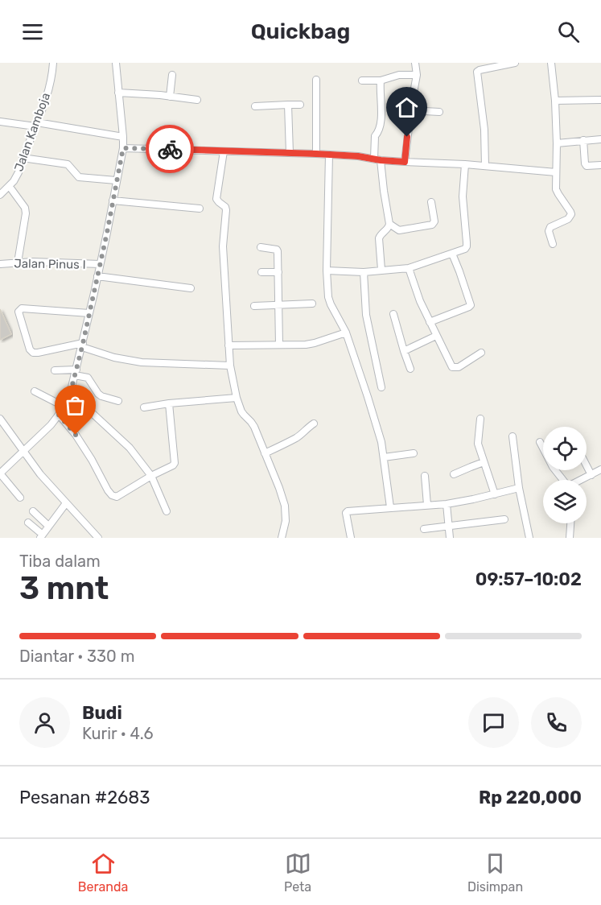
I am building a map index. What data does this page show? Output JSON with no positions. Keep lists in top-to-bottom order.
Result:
{
  "streets": {
    "street": ["Jalan Kamboja", "Jalan Pinus I"]
  },
  "page": {
    "header": "Quickbag",
    "heading": ["3 mnt", "Tiba dalam", "09:57–10:02"],
    "panel": [
      "Budi",
      "Kurir · 4.6",
      "Pesanan #2683",
      "Rp 220,000"
    ],
    "bar": "Diantar · 330 m",
    "tabs": ["Beranda", "Peta", "Disimpan"]
  }
}
